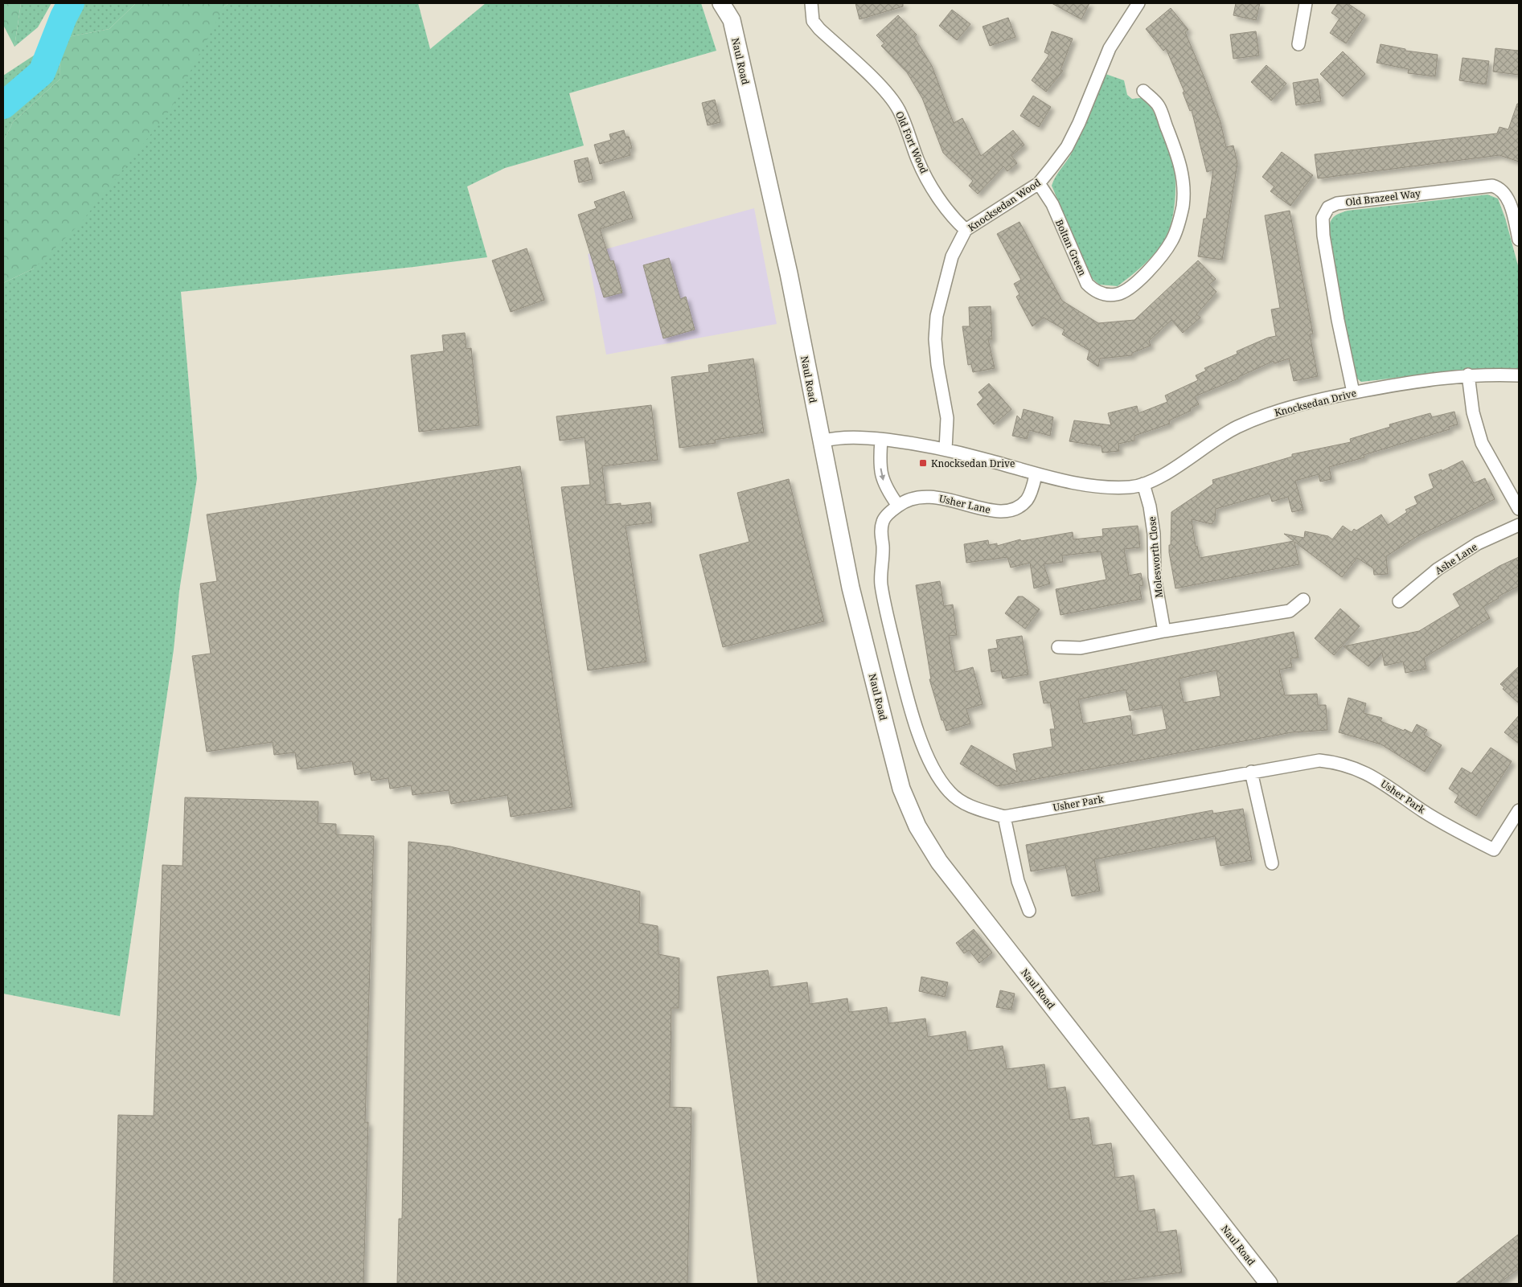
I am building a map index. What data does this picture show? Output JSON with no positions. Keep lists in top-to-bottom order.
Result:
{
  "streets": {
    "main road": ["Naul Road"],
    "street": [
      "Old Fort Wood",
      "Old Brazeel Way",
      "Knocksedan Wood",
      "Boltan Green",
      "Knocksedan Drive",
      "Usher Lane",
      "Molesworth Close",
      "Ashe Lane",
      "Usher Park"
    ]
  },
  "crossings": [
    ["Naul Road", "Knocksedan Drive"],
    ["Old Fort Wood", "Knocksedan Wood"],
    ["Old Brazeel Way", "Knocksedan Drive"],
    ["Knocksedan Wood", "Boltan Green"],
    ["Knocksedan Wood", "Knocksedan Drive"],
    ["Knocksedan Drive", "Usher Lane"],
    ["Knocksedan Drive", "Molesworth Close"],
    ["Usher Lane", "Usher Park"]
  ],
  "places": {
    "transit": ["Knocksedan Drive"]
  }
}
